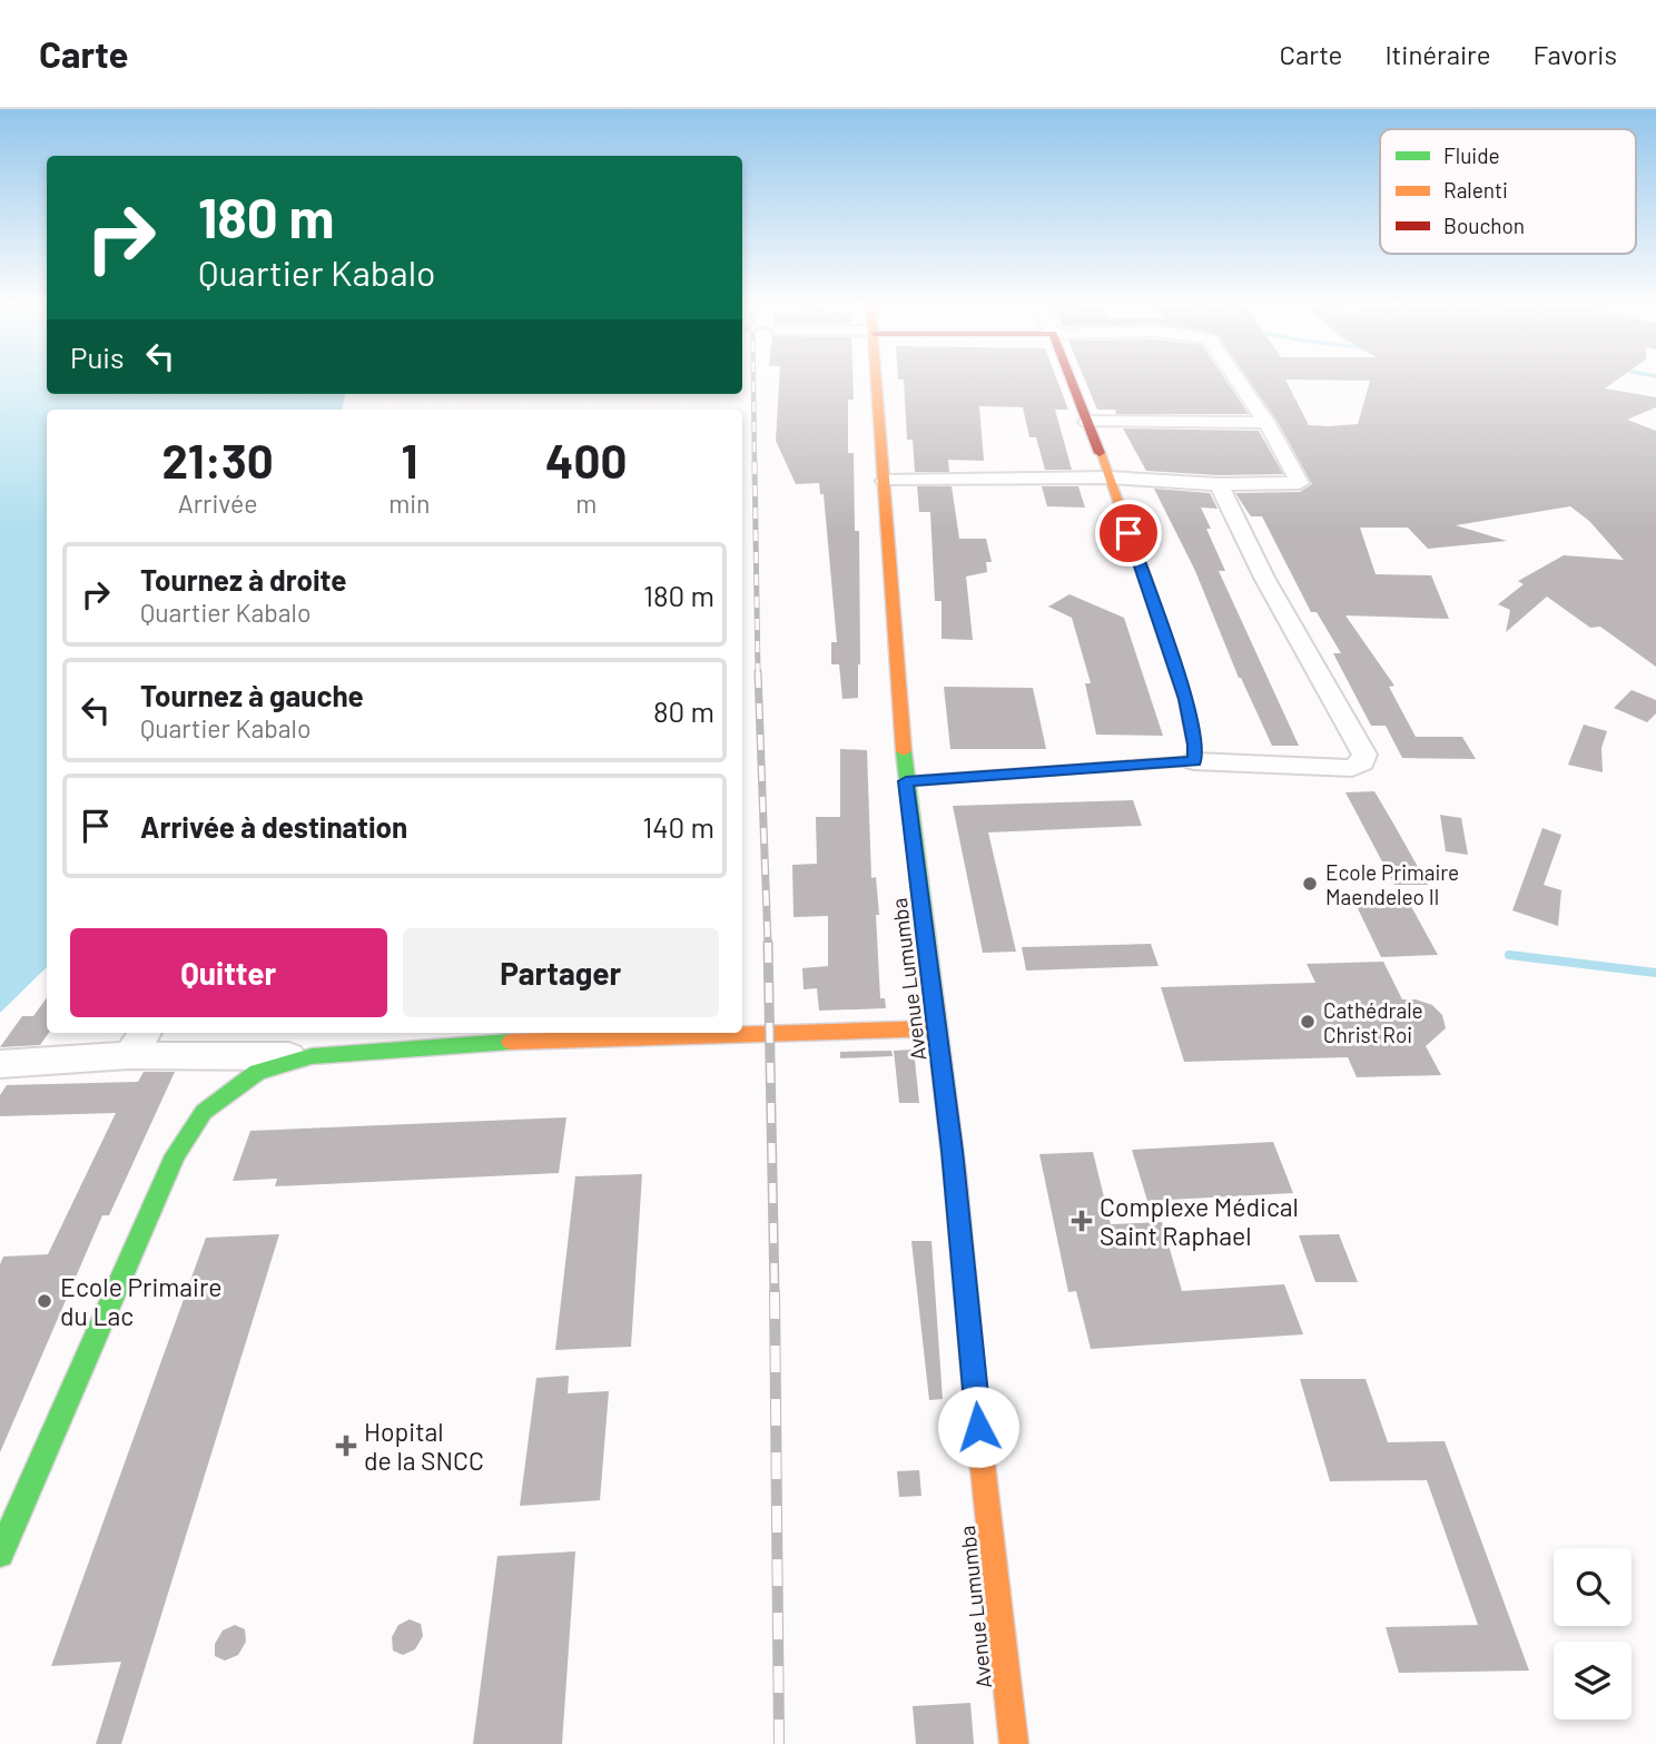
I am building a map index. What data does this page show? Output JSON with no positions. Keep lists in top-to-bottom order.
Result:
{
  "streets": {
    "main road": ["Avenue Lumumba"]
  },
  "places": {
    "other": ["Ecole Primaire Maendeleo II", "Cathédrale Christ Roi", "Ecole Primaire du Lac"],
    "health": ["Complexe Médical Saint Raphael", "Hopital de la SNCC"]
  },
  "legend": ["Fluide", "Ralenti", "Bouchon"],
  "page": {
    "header": "Carte",
    "nav": ["Carte", "Itinéraire", "Favoris"],
    "turn": ["180 m", "Quartier Kabalo"],
    "then": "Puis",
    "eta": [
      "21:30",
      "Arrivée",
      "1",
      "min",
      "400",
      "m"
    ],
    "list": [
      {
        "name": "Tournez à droite",
        "note": "Quartier Kabalo",
        "value": "180 m"
      },
      {
        "name": "Tournez à gauche",
        "note": "Quartier Kabalo",
        "value": "80 m"
      },
      {
        "name": "Arrivée à destination",
        "value": "140 m"
      }
    ],
    "buttons": ["Quitter", "Partager"]
  }
}
